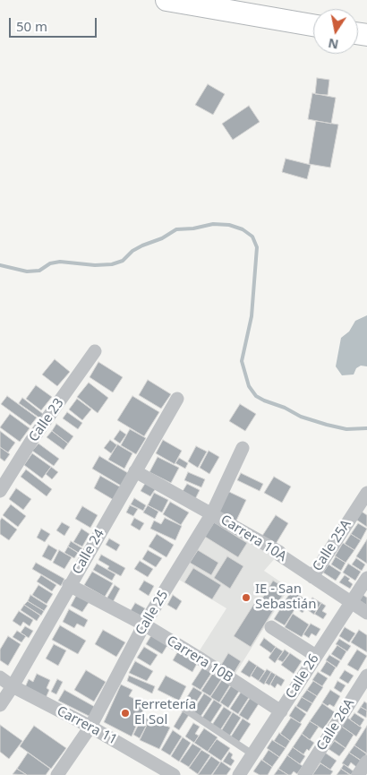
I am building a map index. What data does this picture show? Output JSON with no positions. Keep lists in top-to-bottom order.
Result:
{
  "streets": {
    "street": [
      "Calle 23",
      "Carrera 10A",
      "Calle 25A",
      "Calle 24",
      "Calle 25",
      "Carrera 10B",
      "Calle 26",
      "Calle 26A",
      "Carrera 11"
    ]
  },
  "crossings": [
    ["Carrera 10A", "Calle 25A"],
    ["Carrera 10A", "Calle 24"],
    ["Carrera 10A", "Calle 25"],
    ["Carrera 10A", "Calle 26"],
    ["Calle 24", "Carrera 10B"],
    ["Calle 24", "Carrera 11"],
    ["Calle 25", "Carrera 10B"],
    ["Calle 25", "Carrera 11"],
    ["Carrera 10B", "Calle 26"]
  ],
  "places": ["IE - San Sebastián", "Ferretería El Sol"],
  "scale_bar": "50 m",
  "north": "bottom"
}
